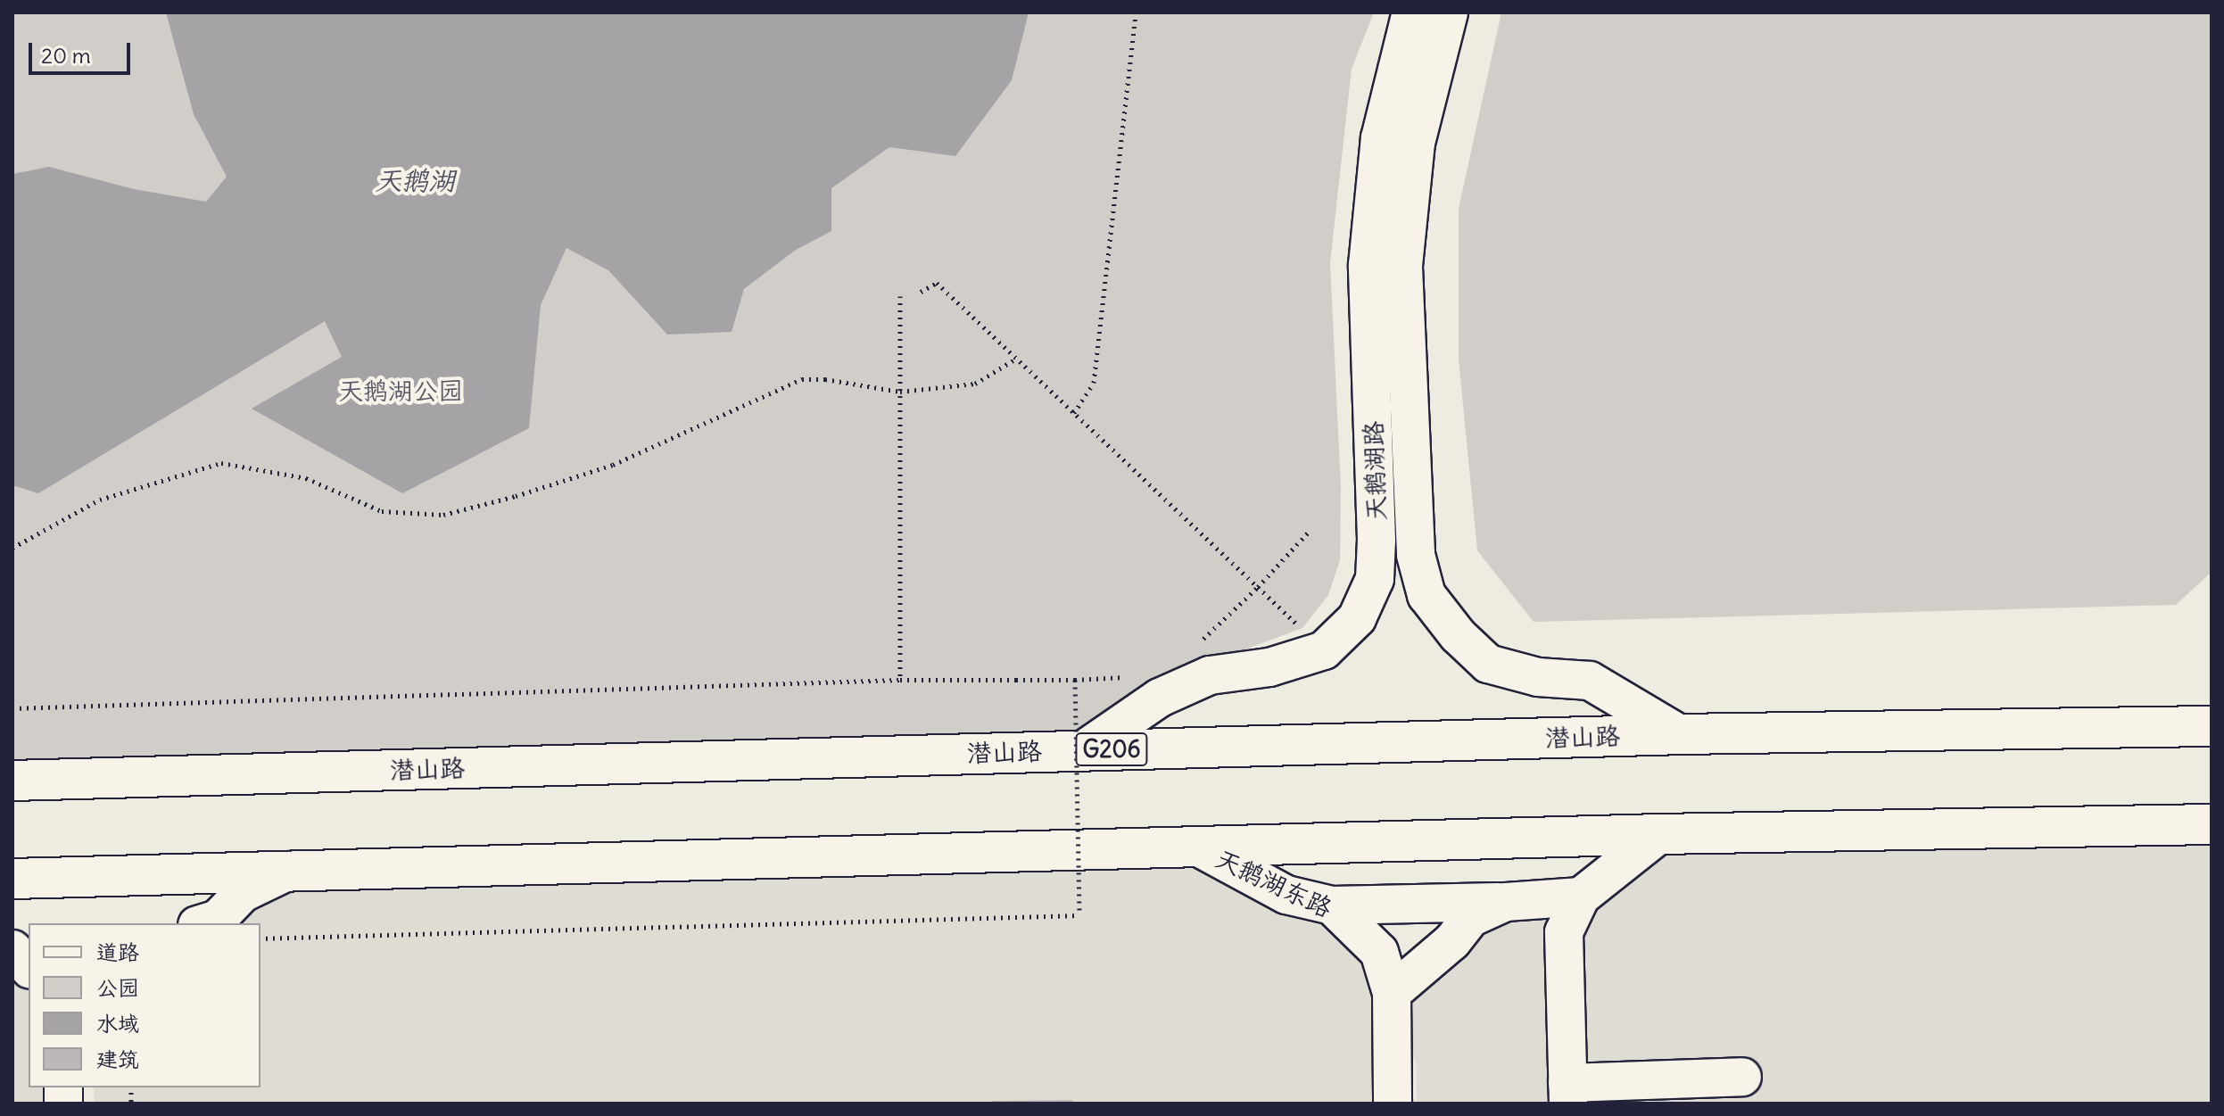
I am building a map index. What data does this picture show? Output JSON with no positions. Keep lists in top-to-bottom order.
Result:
{
  "streets": {
    "main road": ["潜山路", "G206"],
    "street": ["天鹅湖路", "天鹅湖东路"]
  },
  "crossings": [
    ["天鹅湖路", "潜山路"]
  ],
  "water": ["天鹅湖"],
  "parks": ["天鹅湖公园"],
  "legend": [
    "道路",
    "公园",
    "水域",
    "建筑"
  ],
  "scale_bar": "20 m"
}
